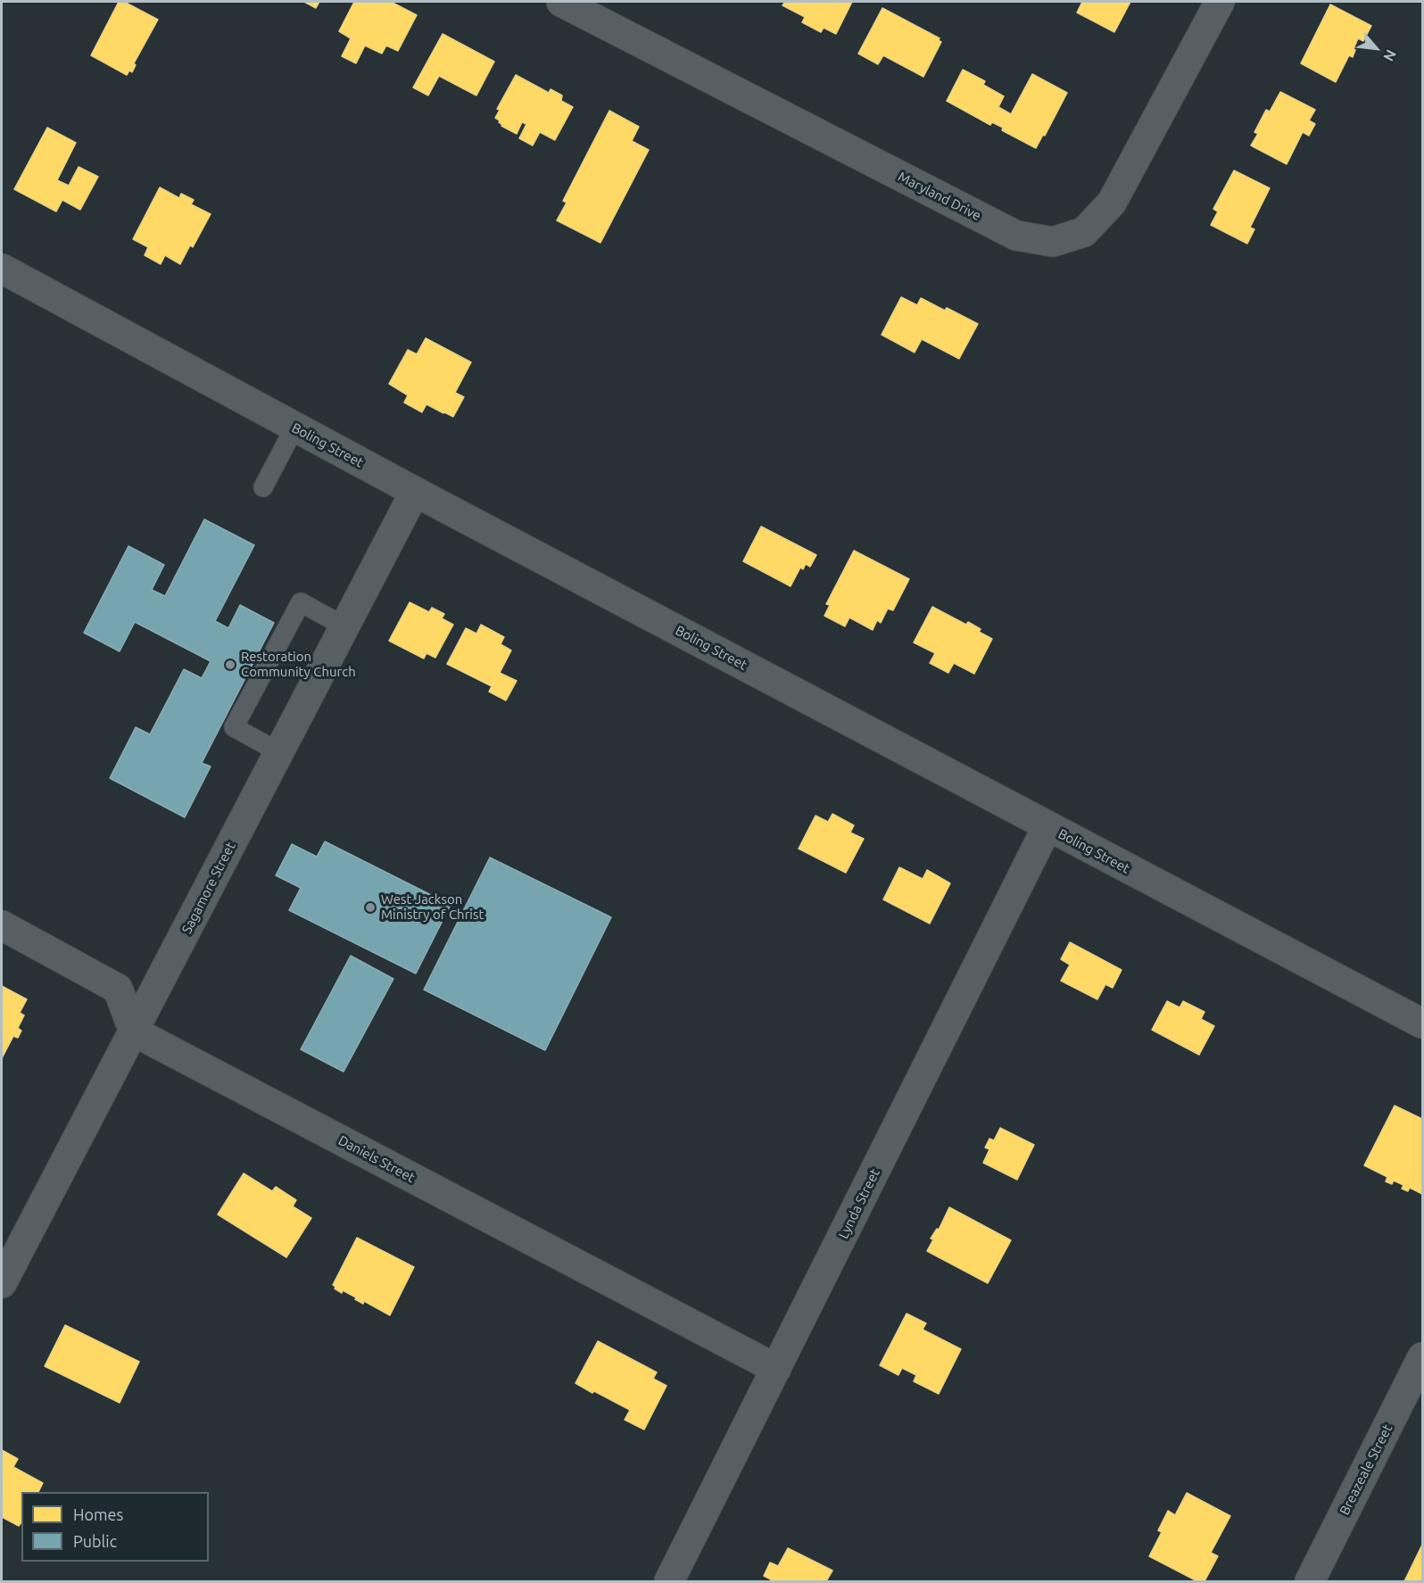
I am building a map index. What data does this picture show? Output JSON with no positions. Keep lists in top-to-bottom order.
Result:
{
  "streets": {
    "street": [
      "Maryland Drive",
      "Boling Street",
      "Sagamore Street",
      "Daniels Street",
      "Lynda Street",
      "Breazeale Street"
    ]
  },
  "crossings": [
    ["Boling Street", "Sagamore Street"],
    ["Boling Street", "Lynda Street"],
    ["Sagamore Street", "Daniels Street"],
    ["Daniels Street", "Lynda Street"]
  ],
  "places": ["Restoration Community Church", "West Jackson Ministry of Christ"],
  "legend": ["Homes", "Public"],
  "north": "bottom right"
}
